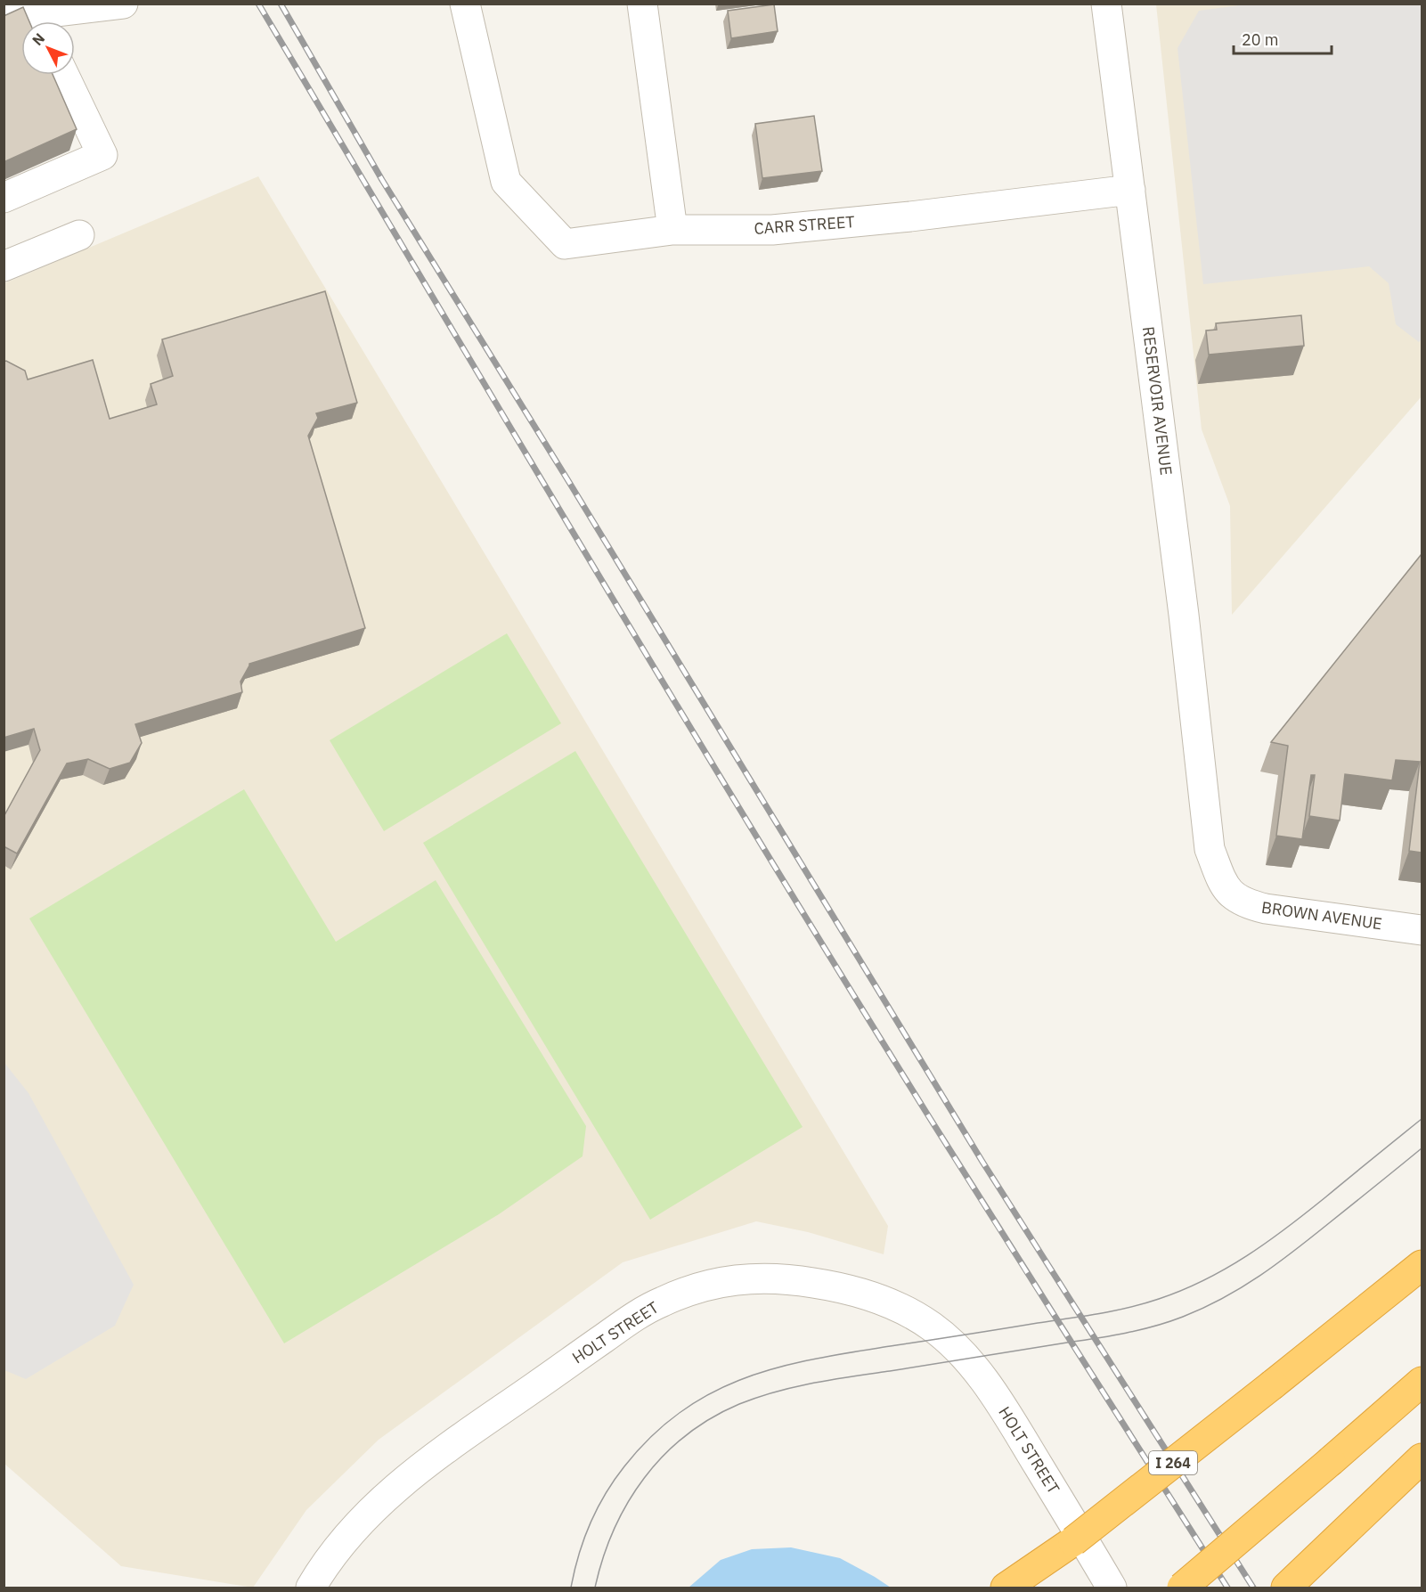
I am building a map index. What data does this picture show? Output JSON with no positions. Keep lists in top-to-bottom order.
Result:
{
  "streets": {
    "highway": ["I 264"],
    "street": [
      "CARR STREET",
      "RESERVOIR AVENUE",
      "BROWN AVENUE",
      "HOLT STREET"
    ]
  },
  "crossings": [
    ["CARR STREET", "RESERVOIR AVENUE"],
    ["RESERVOIR AVENUE", "BROWN AVENUE"]
  ],
  "scale_bar": "20 m",
  "north": "top left"
}
